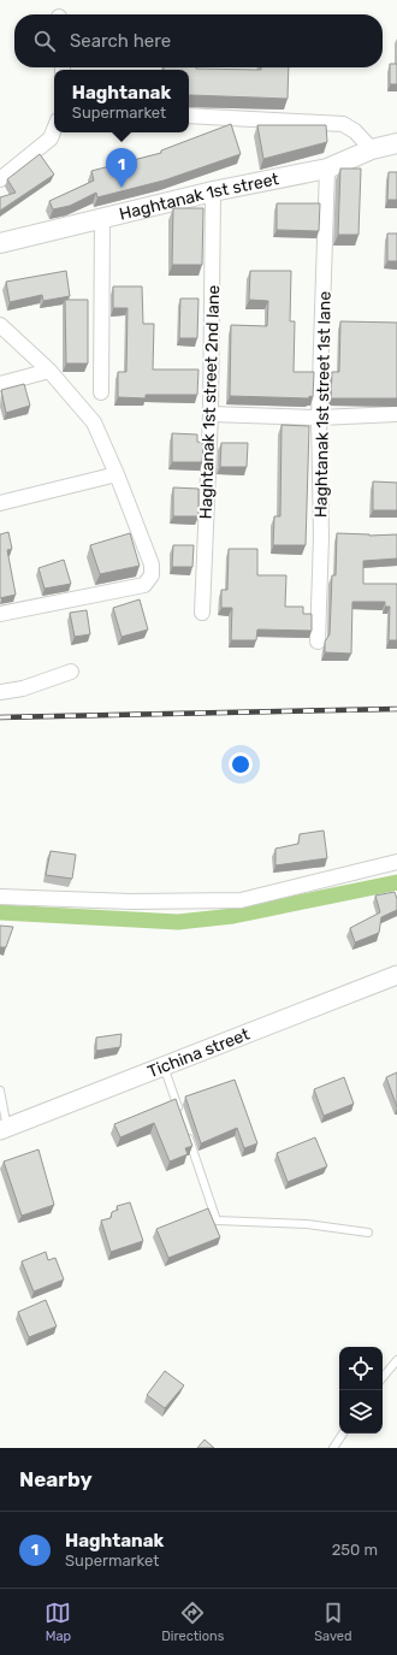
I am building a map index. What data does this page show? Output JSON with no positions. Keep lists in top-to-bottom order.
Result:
{
  "streets": {
    "main road": ["Haghtanak 1st street"],
    "street": ["Haghtanak 1st street 2nd lane", "Haghtanak 1st street 1st lane", "Tichina street"]
  },
  "crossings": [
    ["Haghtanak 1st street", "Haghtanak 1st street 2nd lane"],
    ["Haghtanak 1st street", "Haghtanak 1st street 1st lane"]
  ],
  "page": {
    "search": "Search here",
    "popup": ["Haghtanak", "Supermarket"],
    "pins": "1",
    "heading": "Nearby",
    "list": [
      {
        "mark": "1",
        "name": "Haghtanak",
        "note": "Supermarket",
        "value": "250 m"
      }
    ],
    "nav": ["Map", "Directions", "Saved"]
  }
}
